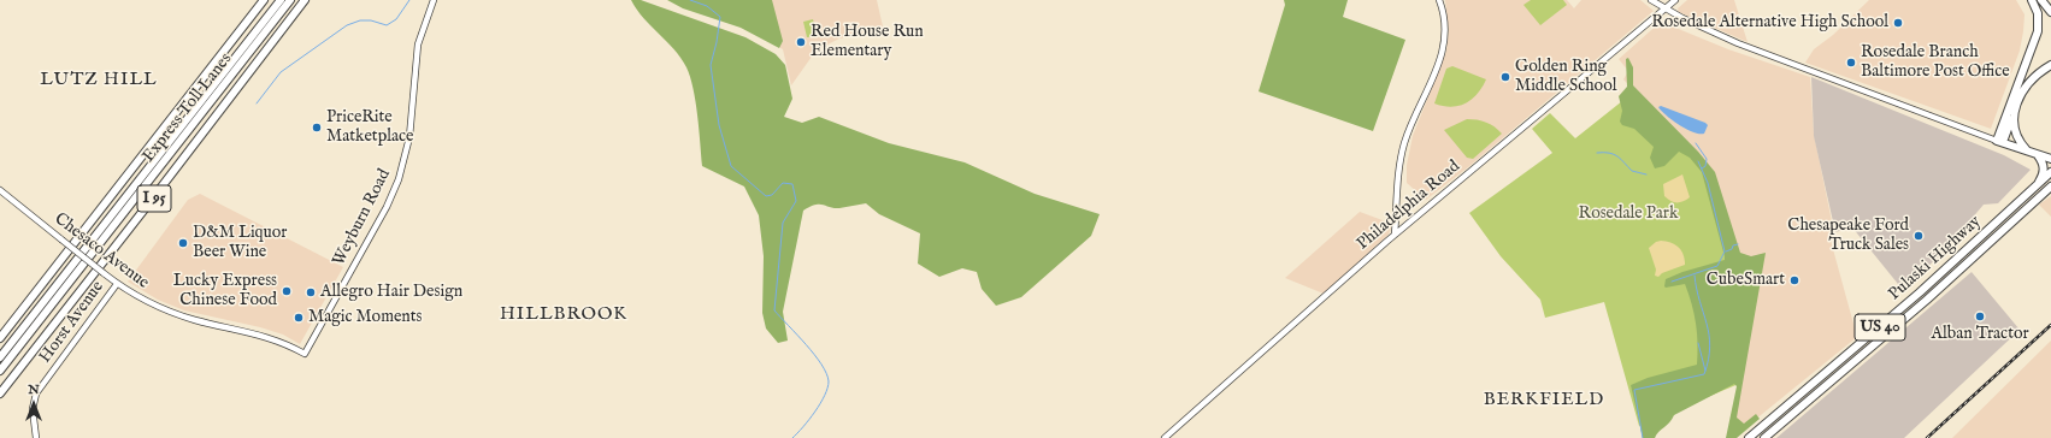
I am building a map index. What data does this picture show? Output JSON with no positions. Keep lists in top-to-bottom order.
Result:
{
  "streets": {
    "highway": [
      "Express Toll Lanes",
      "I 95",
      "Pulaski Highway",
      "US 40"
    ],
    "street": [
      "Philadelphia Road",
      "Weyburn Road",
      "Chesaco Avenue",
      "Horst Avenue"
    ]
  },
  "crossings": [
    ["Weyburn Road", "Chesaco Avenue"],
    ["Chesaco Avenue", "Horst Avenue"]
  ],
  "districts": ["LUTZ HILL", "HILLBROOK", "BERKFIELD"],
  "parks": ["Rosedale Park"],
  "places": [
    "Rosedale Alternative High School",
    "Red House Run Elementary",
    "Rosedale Branch Baltimore Post Office",
    "Golden Ring Middle School",
    "PriceRite Matketplace",
    "Chesapeake Ford Truck Sales",
    "D&M Liquor Beer Wine",
    "CubeSmart",
    "Lucky Express Chinese Food",
    "Allegro Hair Design",
    "Alban Tractor",
    "Magic Moments"
  ],
  "north": "top"
}
